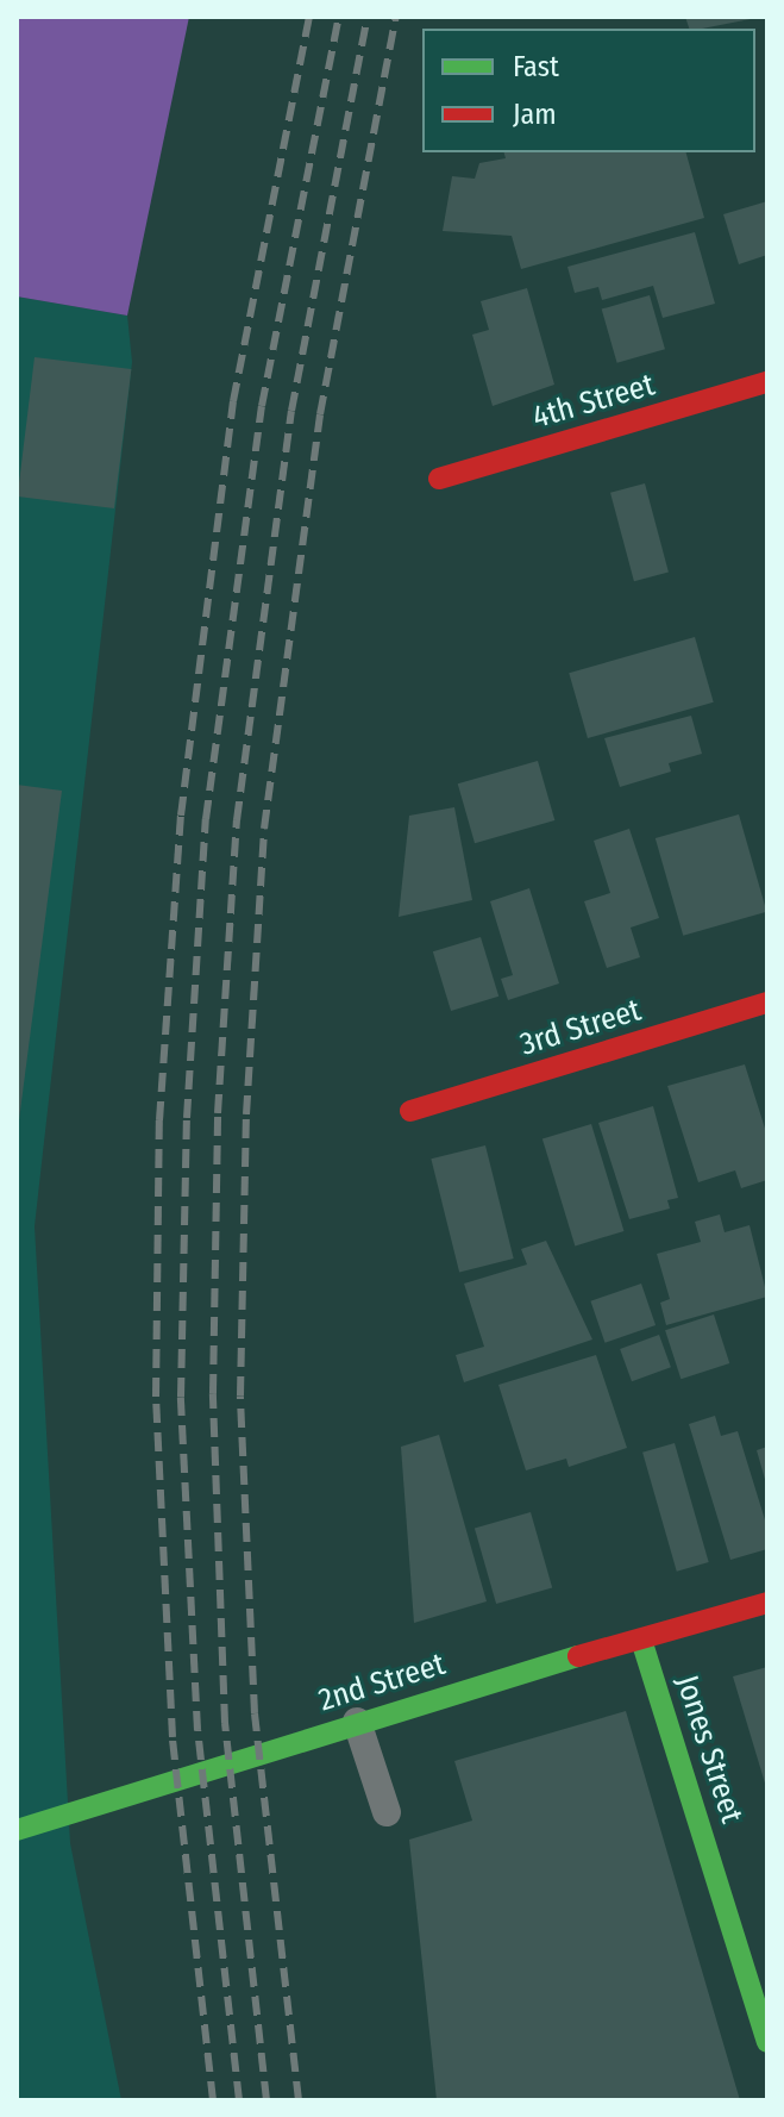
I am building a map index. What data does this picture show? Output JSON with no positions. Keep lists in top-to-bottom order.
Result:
{
  "streets": {
    "street": [
      "4th Street",
      "3rd Street",
      "2nd Street",
      "Jones Street"
    ]
  },
  "crossings": [
    ["2nd Street", "Jones Street"]
  ],
  "legend": ["Fast", "Jam"]
}
